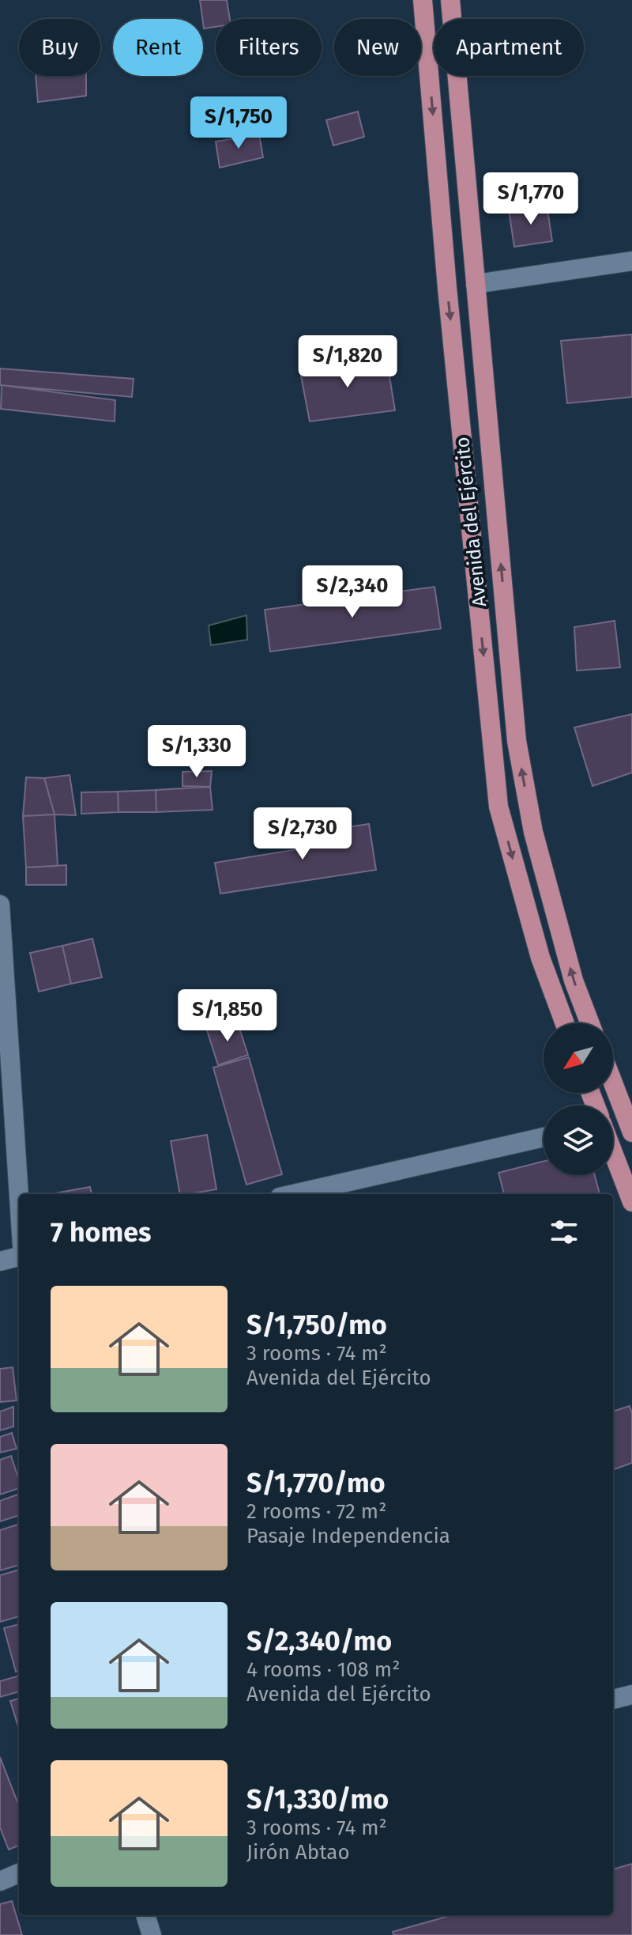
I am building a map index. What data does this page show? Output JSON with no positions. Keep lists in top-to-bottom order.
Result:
{
  "streets": {
    "main road": ["Avenida del Ejército"]
  },
  "north": "bottom left",
  "page": {
    "chip": [
      "Buy",
      "Rent",
      "Filters",
      "New",
      "Apartment"
    ],
    "price": [
      "S/1,750",
      "S/1,770",
      "S/1,820",
      "S/2,340",
      "S/1,330",
      "S/2,730",
      "S/1,850"
    ],
    "heading": "7 homes",
    "list": [
      {
        "name": "S/1,750/mo",
        "note": "3 rooms · 74 m² · Avenida del Ejército"
      },
      {
        "name": "S/1,770/mo",
        "note": "2 rooms · 72 m² · Pasaje Independencia"
      },
      {
        "name": "S/2,340/mo",
        "note": "4 rooms · 108 m² · Avenida del Ejército"
      },
      {
        "name": "S/1,330/mo",
        "note": "3 rooms · 74 m² · Jirón Abtao"
      }
    ]
  }
}
